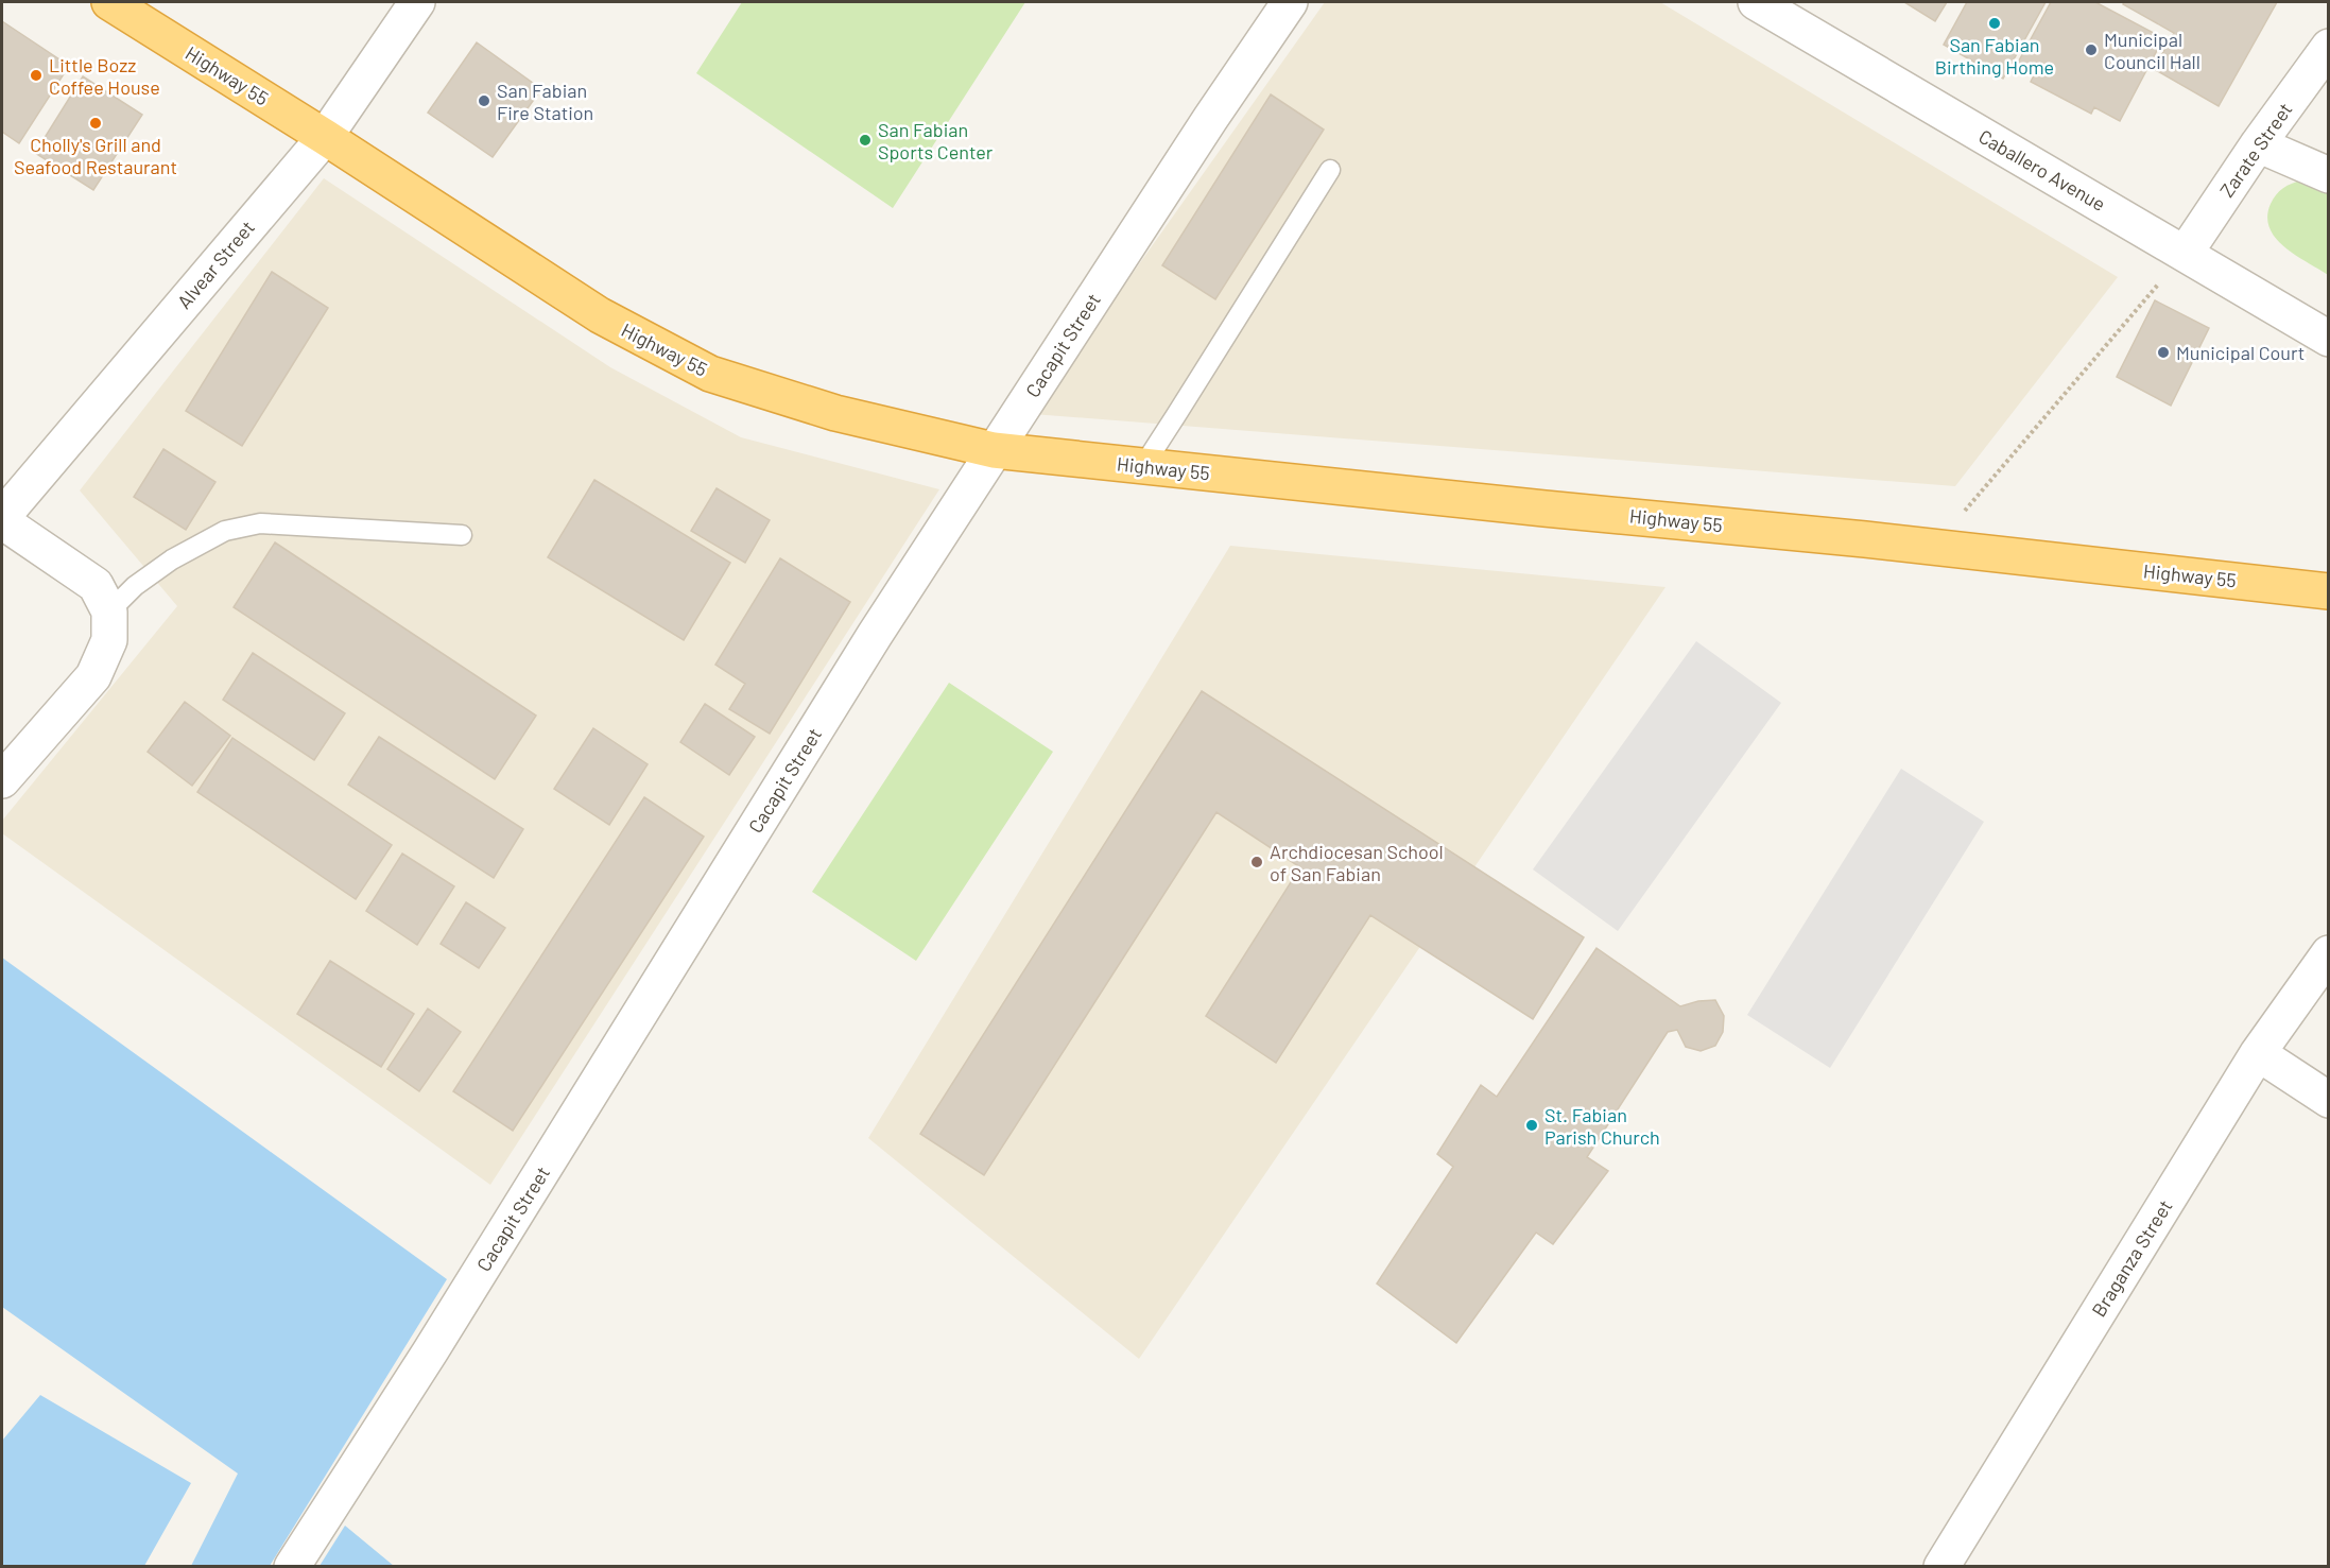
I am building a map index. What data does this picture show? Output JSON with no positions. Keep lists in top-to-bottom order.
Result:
{
  "streets": {
    "highway": ["Highway 55"],
    "street": [
      "Zarate Street",
      "Caballero Avenue",
      "Alvear Street",
      "Cacapit Street",
      "Braganza Street"
    ]
  },
  "crossings": [
    ["Highway 55", "Alvear Street"],
    ["Highway 55", "Cacapit Street"],
    ["Zarate Street", "Caballero Avenue"]
  ],
  "places": [
    "San Fabian Birthing Home",
    "Municipal Council Hall",
    "Little Bozz Coffee House",
    "San Fabian Fire Station",
    "Cholly's Grill and Seafood Restaurant",
    "San Fabian Sports Center",
    "Municipal Court",
    "Archdiocesan School of San Fabian",
    "St. Fabian Parish Church"
  ]
}
